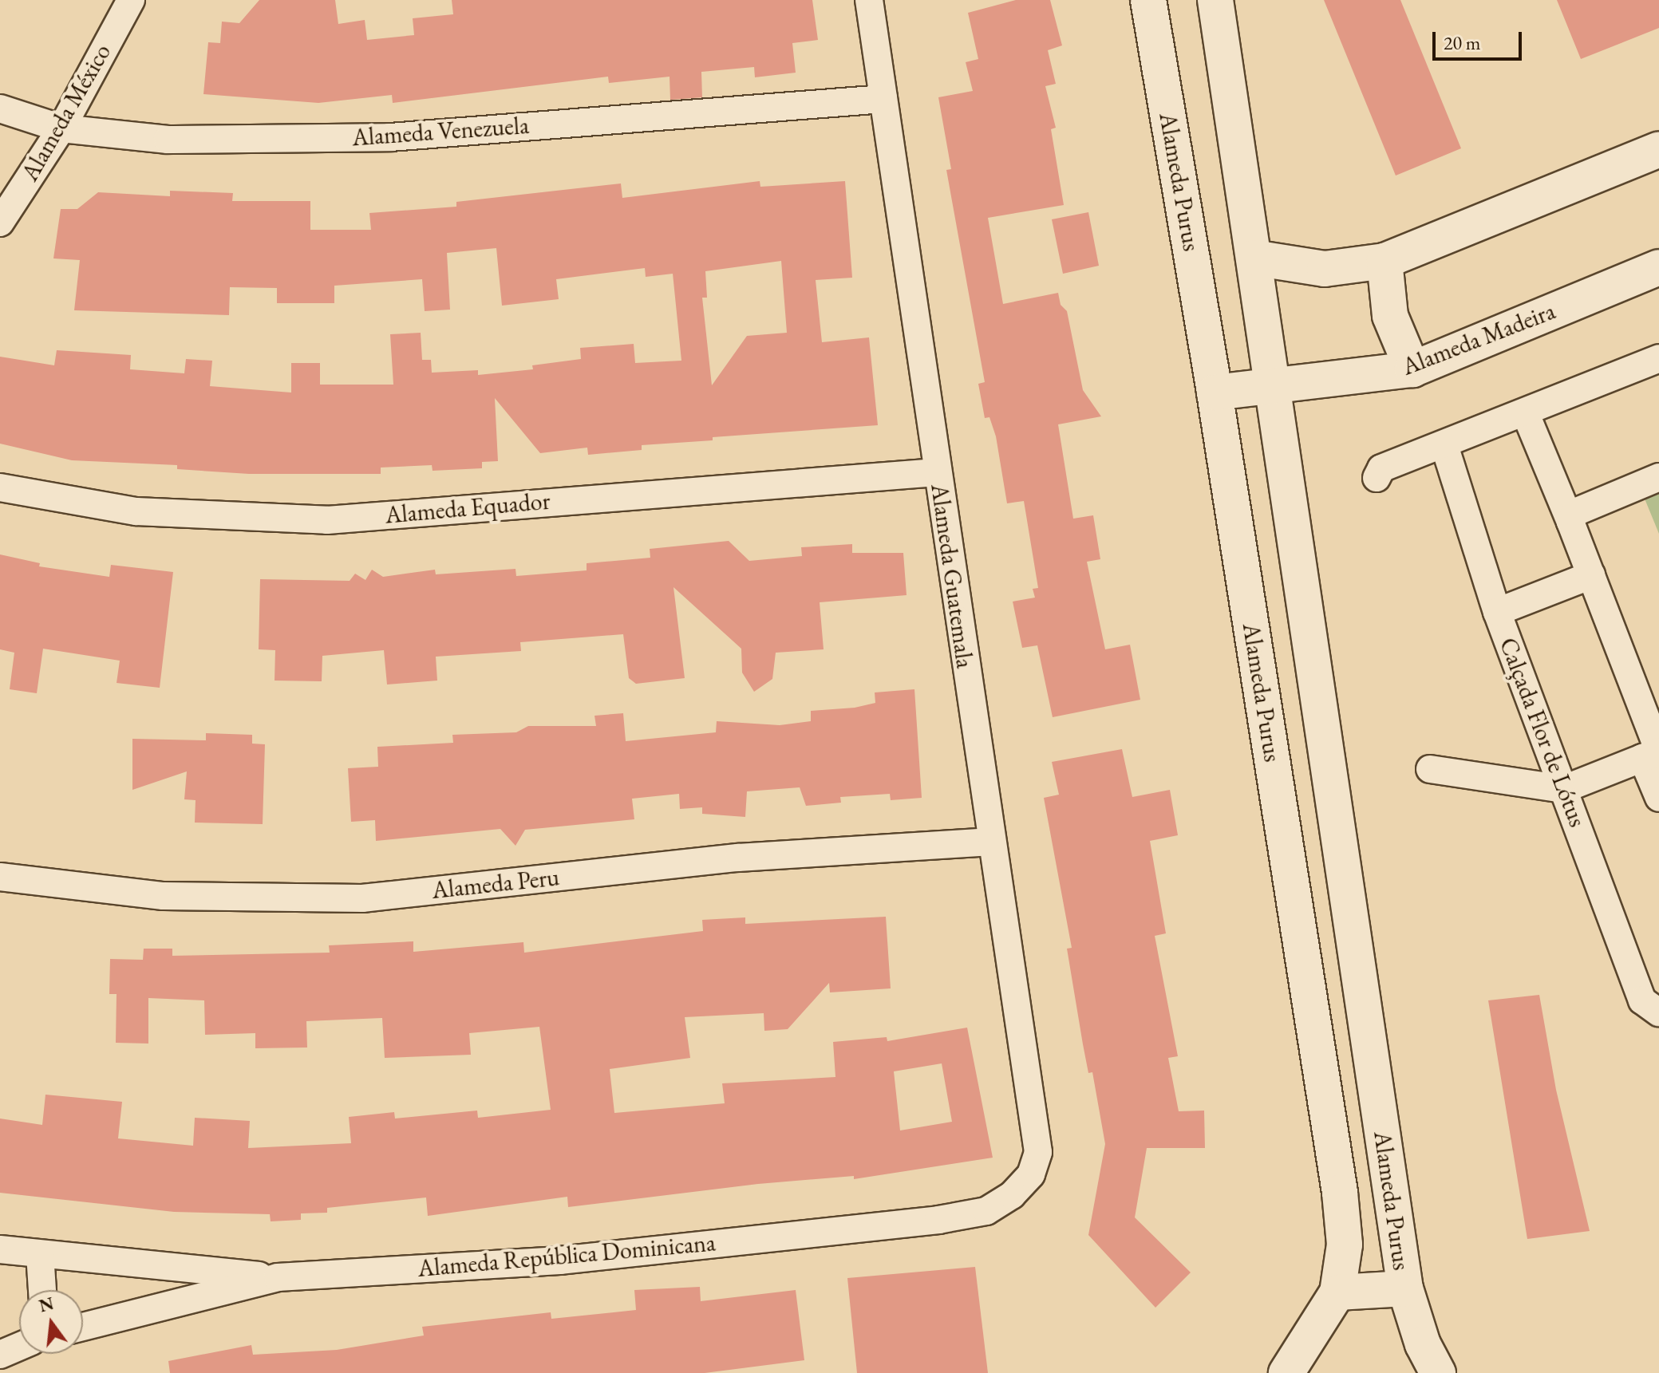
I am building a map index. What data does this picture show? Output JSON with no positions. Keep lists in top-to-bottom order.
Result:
{
  "streets": {
    "main road": ["Alameda Purus", "Alameda Madeira"],
    "street": [
      "Alameda México",
      "Alameda Venezuela",
      "Alameda Equador",
      "Alameda Guatemala",
      "Calçada Flor de Lótus",
      "Alameda Peru",
      "Alameda República Dominicana"
    ]
  },
  "crossings": [
    ["Alameda México", "Alameda Venezuela"],
    ["Alameda Venezuela", "Alameda Guatemala"],
    ["Alameda Purus", "Alameda Madeira"],
    ["Alameda Equador", "Alameda Guatemala"],
    ["Alameda Guatemala", "Alameda Peru"],
    ["Alameda Guatemala", "Alameda República Dominicana"]
  ],
  "scale_bar": "20 m",
  "north": "top"
}
